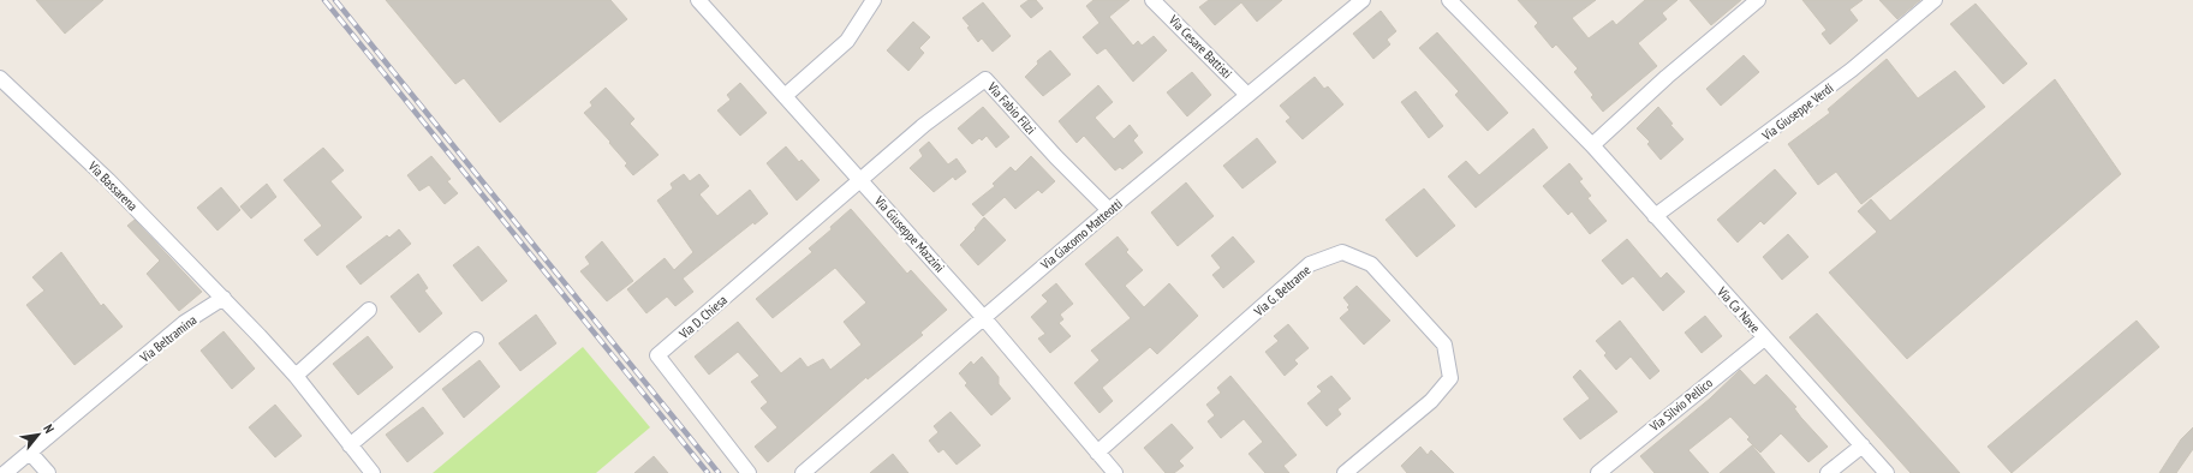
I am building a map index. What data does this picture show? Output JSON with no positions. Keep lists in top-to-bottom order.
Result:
{
  "streets": {
    "street": [
      "Via Cesare Battisti",
      "Via Fabio Filzi",
      "Via Giuseppe Verdi",
      "Via Bassarena",
      "Via Giuseppe Mazzini",
      "Via Giacomo Matteotti",
      "Via G. Beltrame",
      "Via Ca' Nave",
      "Via D. Chiesa",
      "Via Beltramina",
      "Via Silvio Pellico"
    ]
  },
  "crossings": [
    ["Via Cesare Battisti", "Via Giacomo Matteotti"],
    ["Via Fabio Filzi", "Via Giuseppe Mazzini"],
    ["Via Fabio Filzi", "Via Giacomo Matteotti"],
    ["Via Fabio Filzi", "Via D. Chiesa"],
    ["Via Giuseppe Verdi", "Via Ca' Nave"],
    ["Via Bassarena", "Via Beltramina"],
    ["Via Giuseppe Mazzini", "Via Giacomo Matteotti"],
    ["Via Giuseppe Mazzini", "Via G. Beltrame"],
    ["Via Giuseppe Mazzini", "Via D. Chiesa"],
    ["Via Ca' Nave", "Via Silvio Pellico"]
  ],
  "north": "top right"
}
